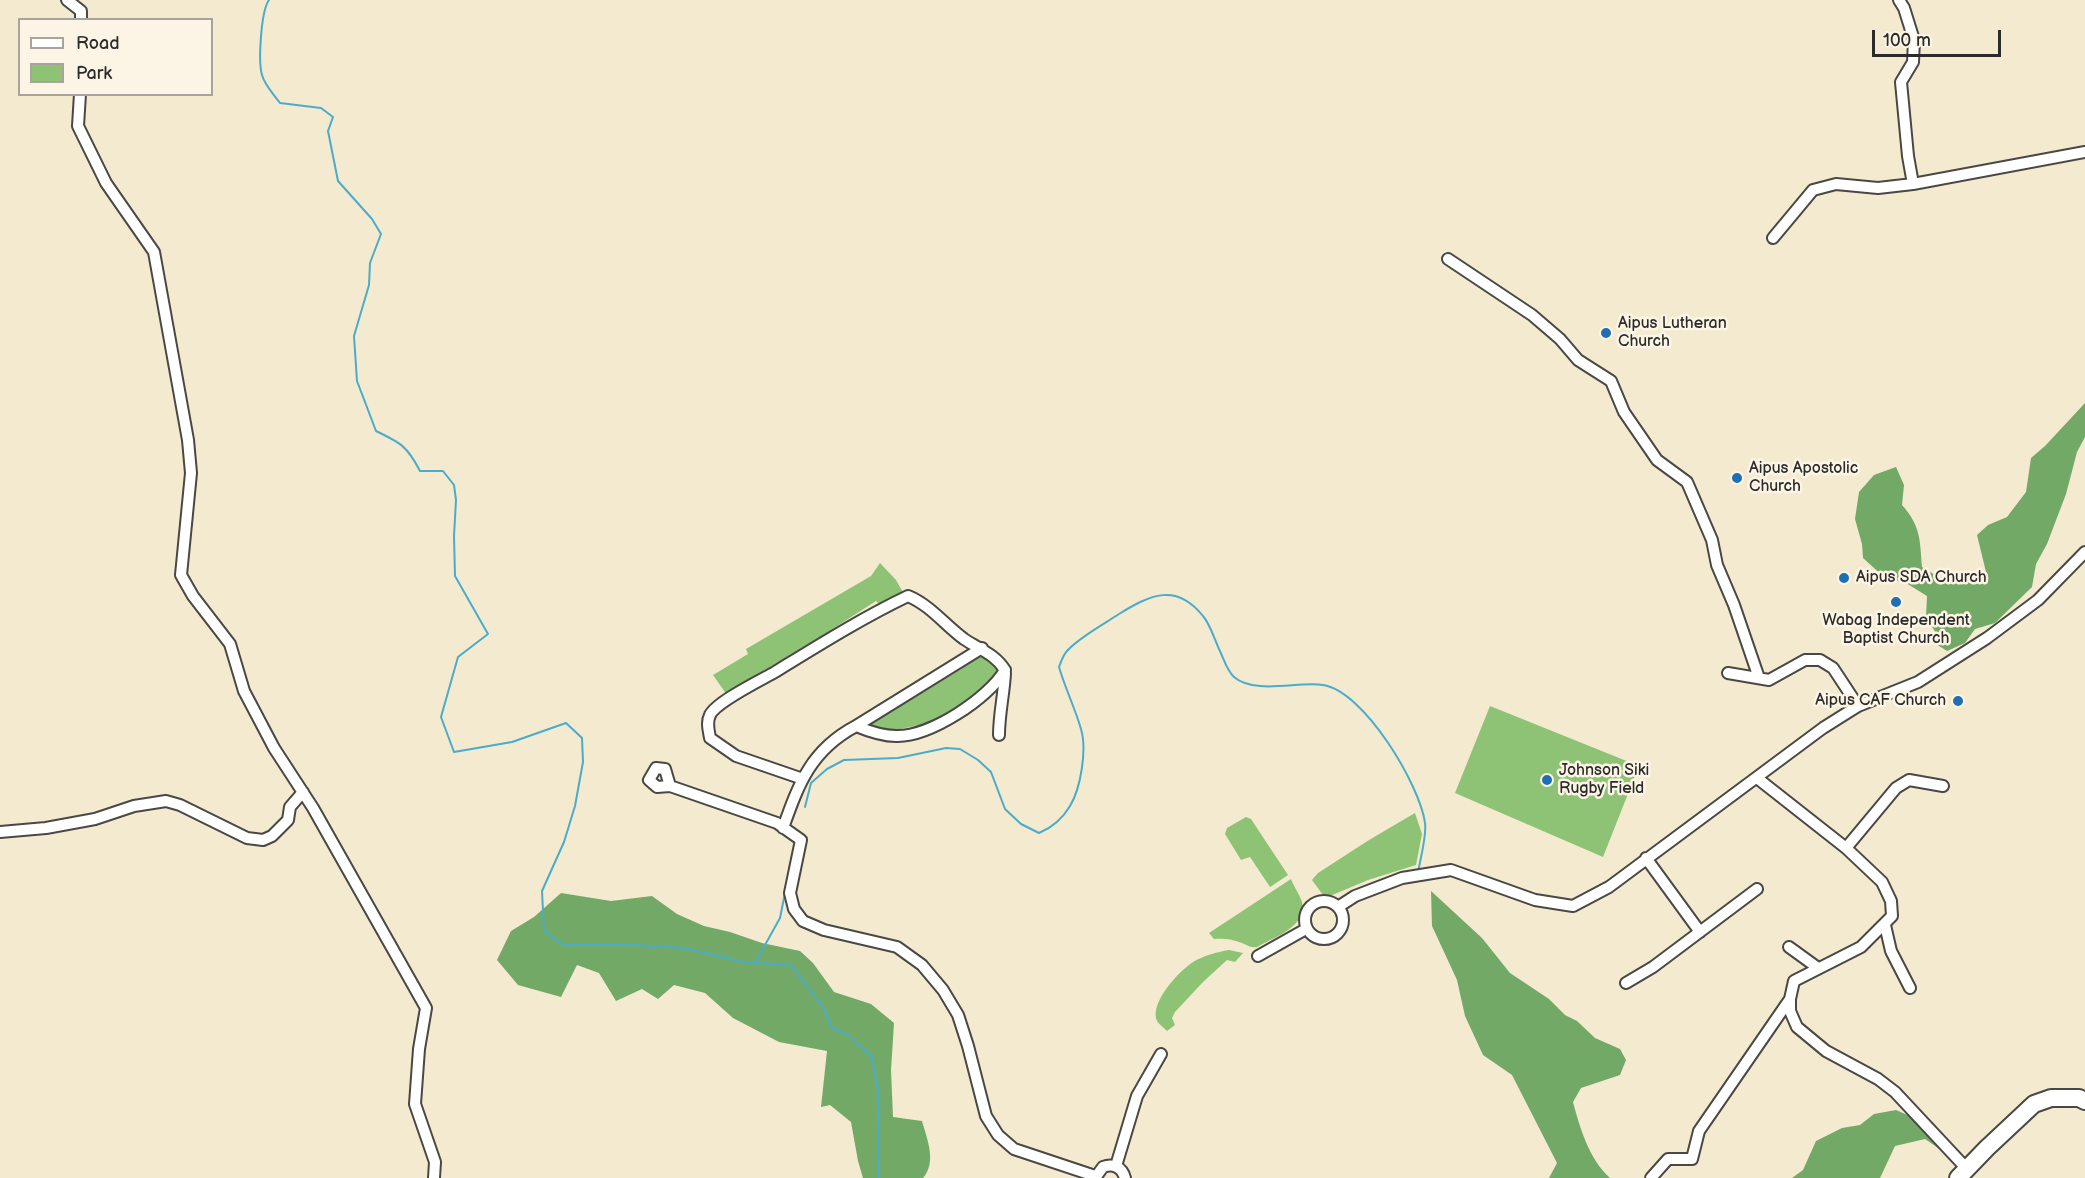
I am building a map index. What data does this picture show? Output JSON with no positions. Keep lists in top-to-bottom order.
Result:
{
  "places": [
    "Aipus Lutheran Church",
    "Aipus Apostolic Church",
    "Aipus SDA Church",
    "Wabag Independent Baptist Church",
    "Aipus CAF Church",
    "Johnson Siki Rugby Field"
  ],
  "legend": ["Road", "Park"],
  "scale_bar": "100 m"
}
